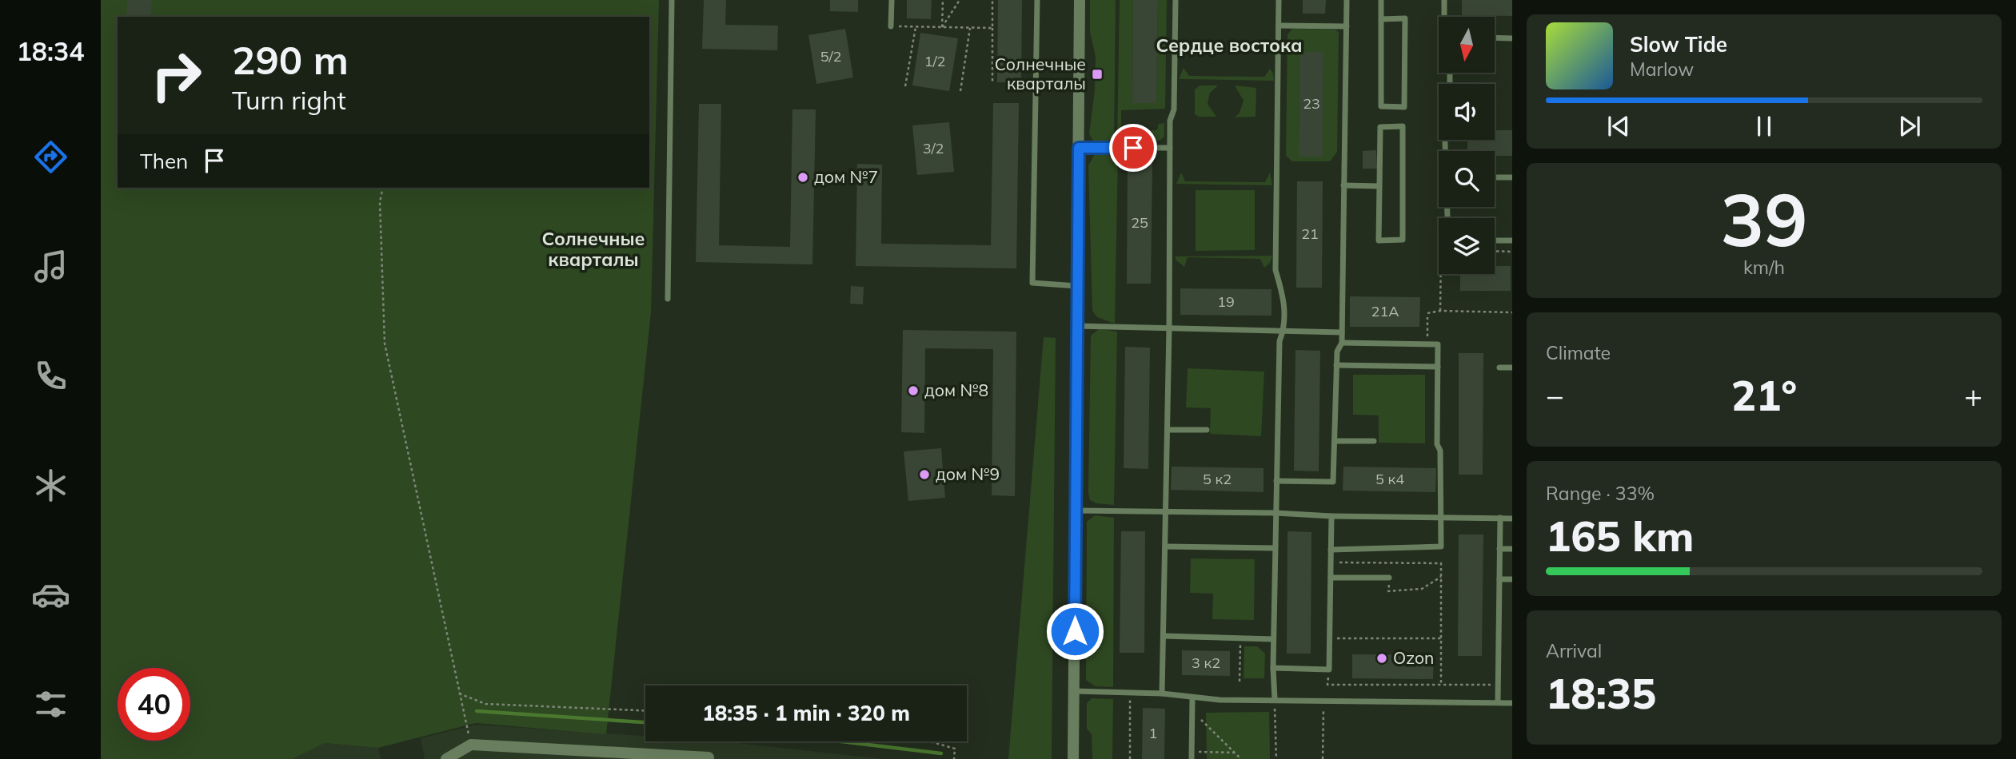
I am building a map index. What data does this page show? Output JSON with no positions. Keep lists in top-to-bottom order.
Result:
{
  "districts": ["Сердце востока", "Солнечные кварталы"],
  "places": {
    "transit": ["Солнечные кварталы"],
    "other": [
      "дом №7",
      "дом №8",
      "дом №9",
      "Ozon"
    ]
  },
  "house_numbers": [
    "5/2",
    "1/2",
    "23",
    "3/2",
    "25",
    "21",
    "19",
    "21А",
    "5 к2",
    "5 к4",
    "3 к2",
    "1"
  ],
  "north": "bottom",
  "page": {
    "tabs": "18:34",
    "turn": ["290 m", "Turn right"],
    "song": ["Slow Tide", "Marlow"],
    "then": "Then",
    "tile": [
      ["39", "km/h"],
      "Climate",
      ["Range · 33%", "165 km"],
      ["Arrival", "18:35"]
    ],
    "heat": ["−", "21°", "+"],
    "limit": "40",
    "trip": "18:35 · 1 min · 320 m"
  }
}
